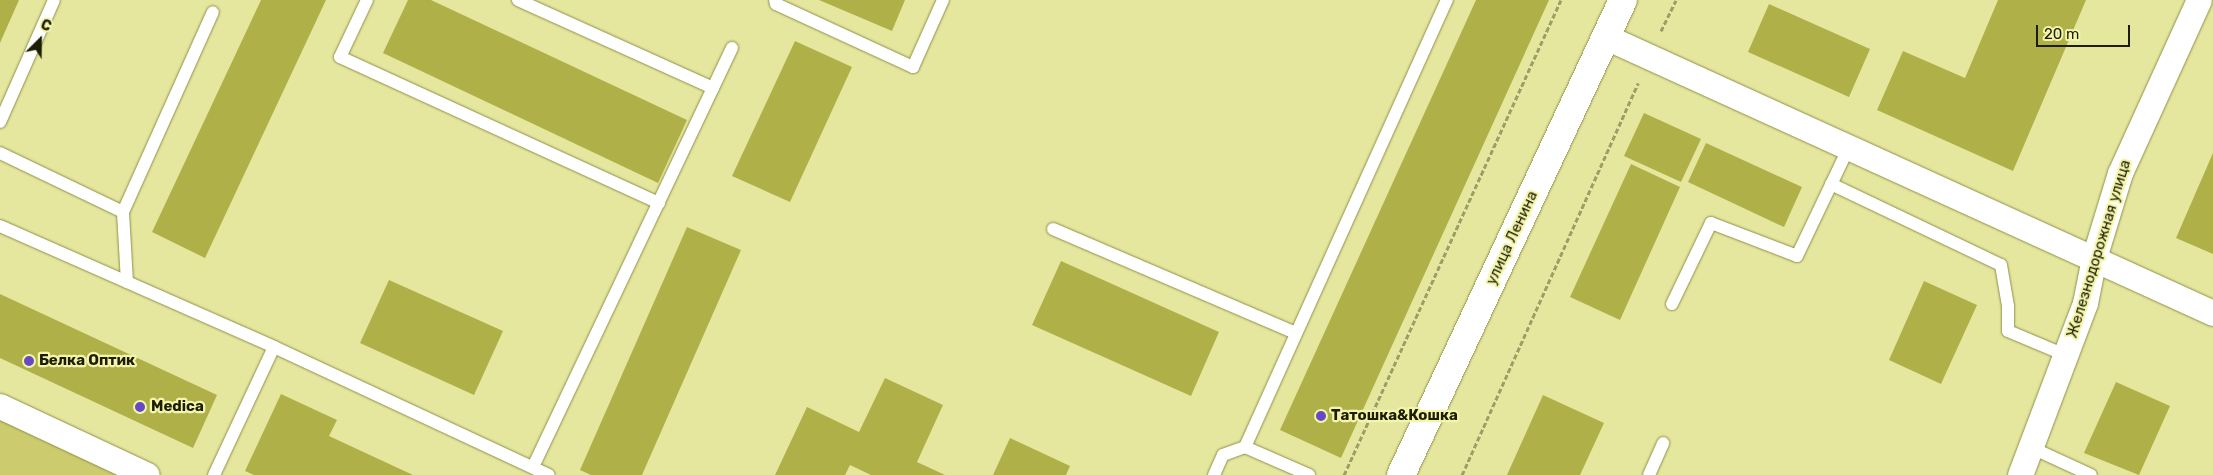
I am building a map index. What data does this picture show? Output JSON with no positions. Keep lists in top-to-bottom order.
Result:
{
  "streets": {
    "street": ["улица Ленина", "Железнодорожная улица"]
  },
  "places": ["Белка Оптик", "Mеdica", "Татошка&Кошка"],
  "scale_bar": "20 m",
  "north": "top right"
}
